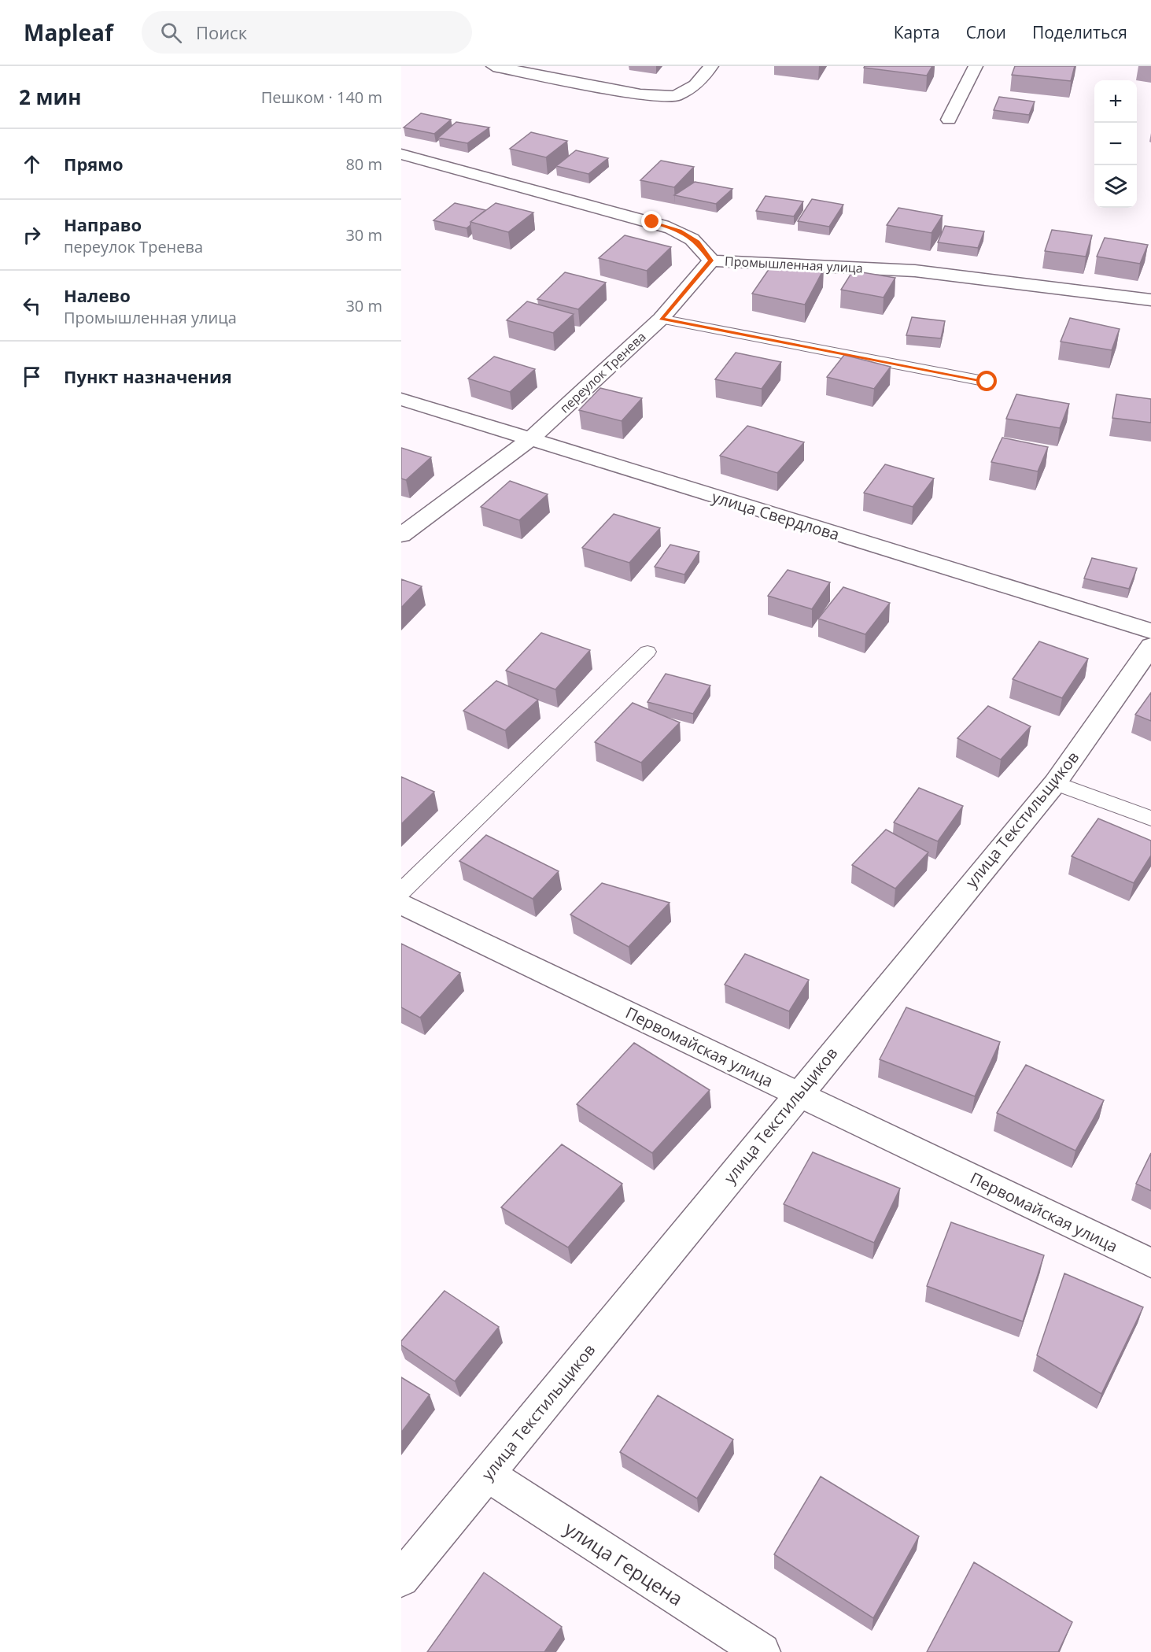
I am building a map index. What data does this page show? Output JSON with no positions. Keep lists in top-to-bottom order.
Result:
{
  "streets": {
    "street": [
      "Промышленная улица",
      "переулок Тренева",
      "улица Свердлова",
      "улица Текстильщиков",
      "Первомайская улица",
      "улица Герцена"
    ]
  },
  "crossings": [
    ["Промышленная улица", "переулок Тренева"],
    ["переулок Тренева", "улица Свердлова"],
    ["улица Текстильщиков", "Первомайская улица"],
    ["улица Текстильщиков", "улица Герцена"]
  ],
  "page": {
    "header": "Mapleaf",
    "search": "Поиск",
    "nav": ["Карта", "Слои", "Поделиться"],
    "heading": ["2 мин", "Пешком · 140 m"],
    "map_buttons": ["+", "−"],
    "list": [
      ["Прямо", "80 m"],
      ["Направо", "переулок Тренева", "30 m"],
      ["Налево", "Промышленная улица", "30 m"],
      "Пункт назначения"
    ]
  }
}
